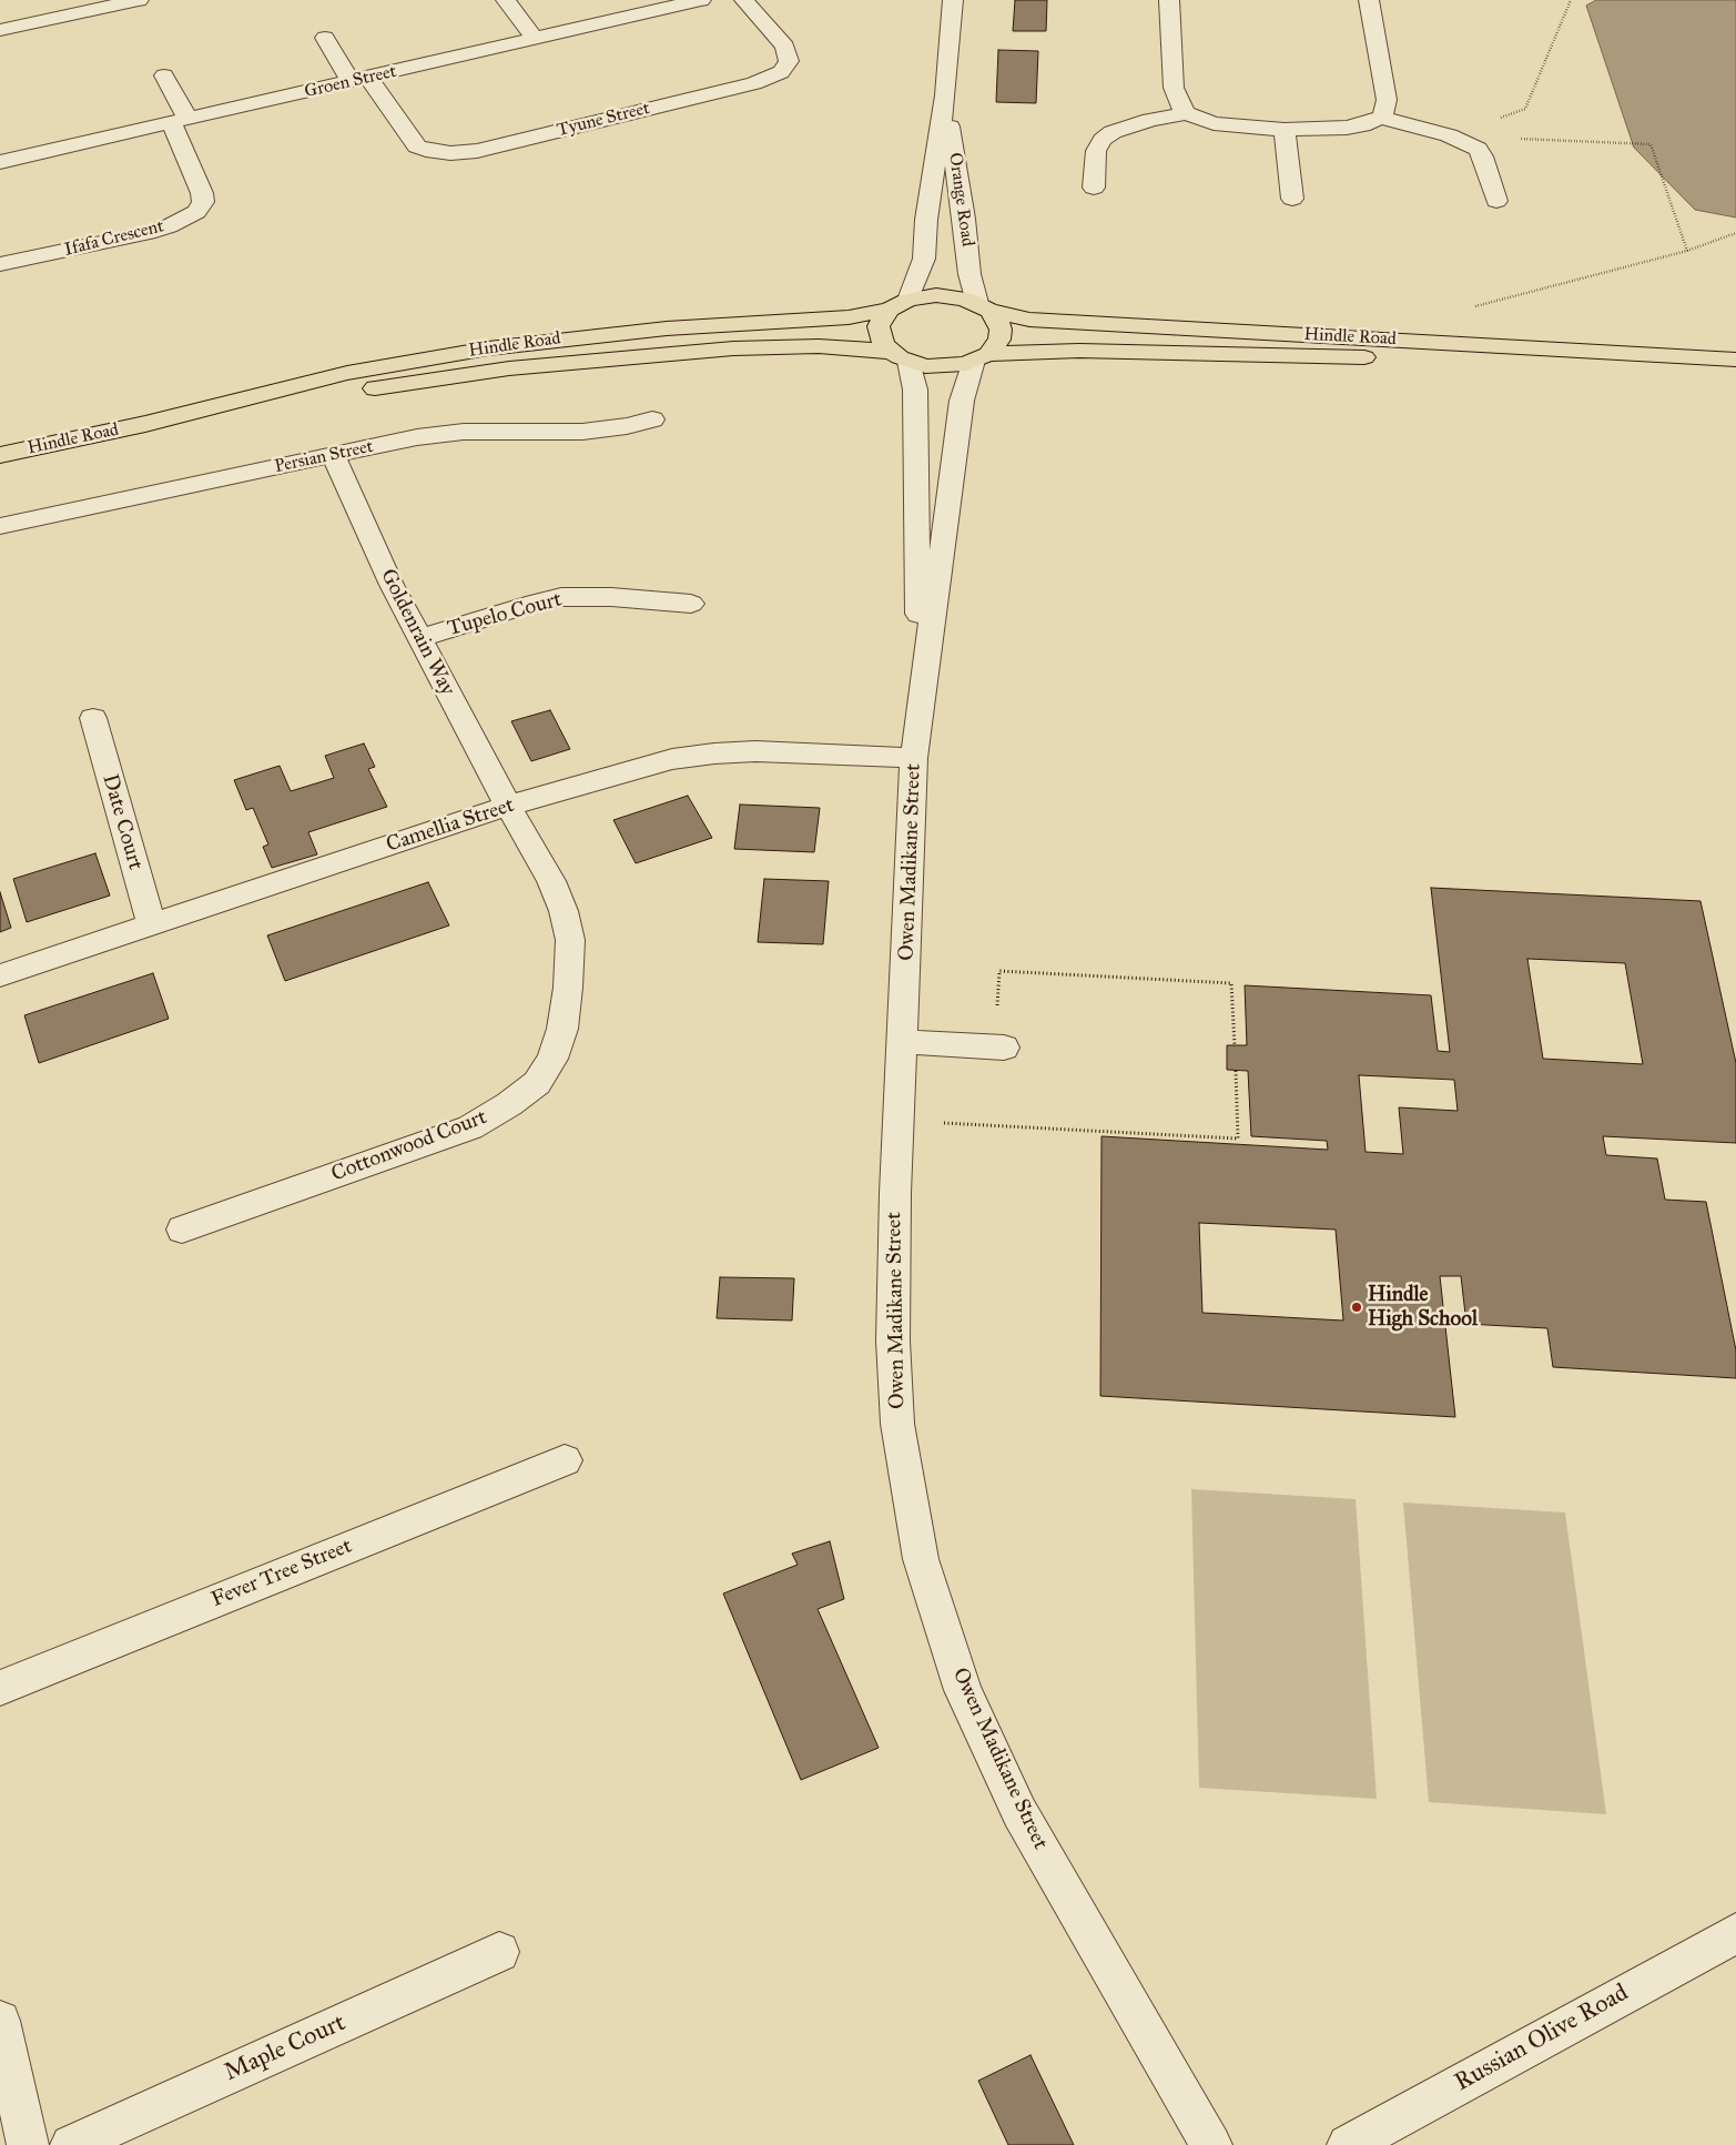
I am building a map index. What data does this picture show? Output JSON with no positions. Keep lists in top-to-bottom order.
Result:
{
  "streets": {
    "main road": ["Hindle Road"],
    "street": [
      "Groen Street",
      "Tyune Street",
      "Orange Road",
      "Ifafa Crescent",
      "Persian Street",
      "Tupelo Court",
      "Goldenrain Way",
      "Date Court",
      "Camellia Street",
      "Owen Madikane Street",
      "Cottonwood Court",
      "Fever Tree Street",
      "Russian Olive Road",
      "Maple Court"
    ]
  },
  "crossings": [
    ["Groen Street", "Tyune Street"],
    ["Groen Street", "Ifafa Crescent"],
    ["Orange Road", "Hindle Road"],
    ["Orange Road", "Owen Madikane Street"],
    ["Hindle Road", "Owen Madikane Street"],
    ["Persian Street", "Goldenrain Way"],
    ["Tupelo Court", "Goldenrain Way"],
    ["Goldenrain Way", "Camellia Street"],
    ["Goldenrain Way", "Cottonwood Court"],
    ["Date Court", "Camellia Street"],
    ["Camellia Street", "Owen Madikane Street"],
    ["Camellia Street", "Cottonwood Court"]
  ],
  "places": ["Hindle High School"]
}
